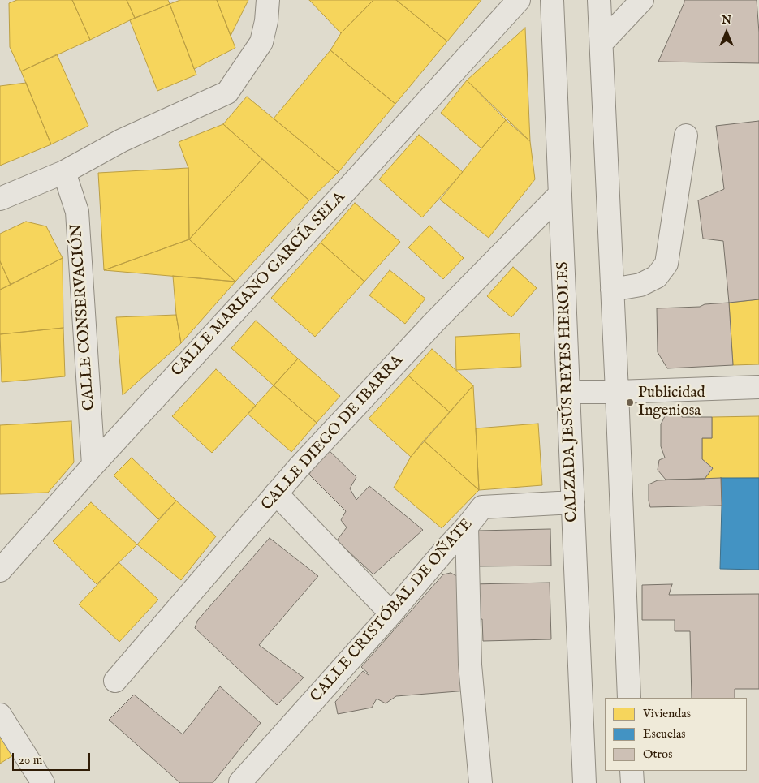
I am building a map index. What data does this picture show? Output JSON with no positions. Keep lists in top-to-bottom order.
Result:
{
  "streets": {
    "street": [
      "CALLE MARIANO GARCÍA SELA",
      "CALLE CONSERVACIÓN",
      "CALZADA JESÚS REYES HEROLES",
      "CALLE DIEGO DE IBARRA",
      "CALLE CRISTÓBAL DE OÑATE"
    ]
  },
  "crossings": [
    ["CALLE MARIANO GARCÍA SELA", "CALLE CONSERVACIÓN"],
    ["CALZADA JESÚS REYES HEROLES", "CALLE DIEGO DE IBARRA"],
    ["CALZADA JESÚS REYES HEROLES", "CALLE CRISTÓBAL DE OÑATE"]
  ],
  "places": ["Publicidad Ingeniosa"],
  "legend": ["Viviendas", "Escuelas", "Otros"],
  "scale_bar": "20 m",
  "north": "top"
}
